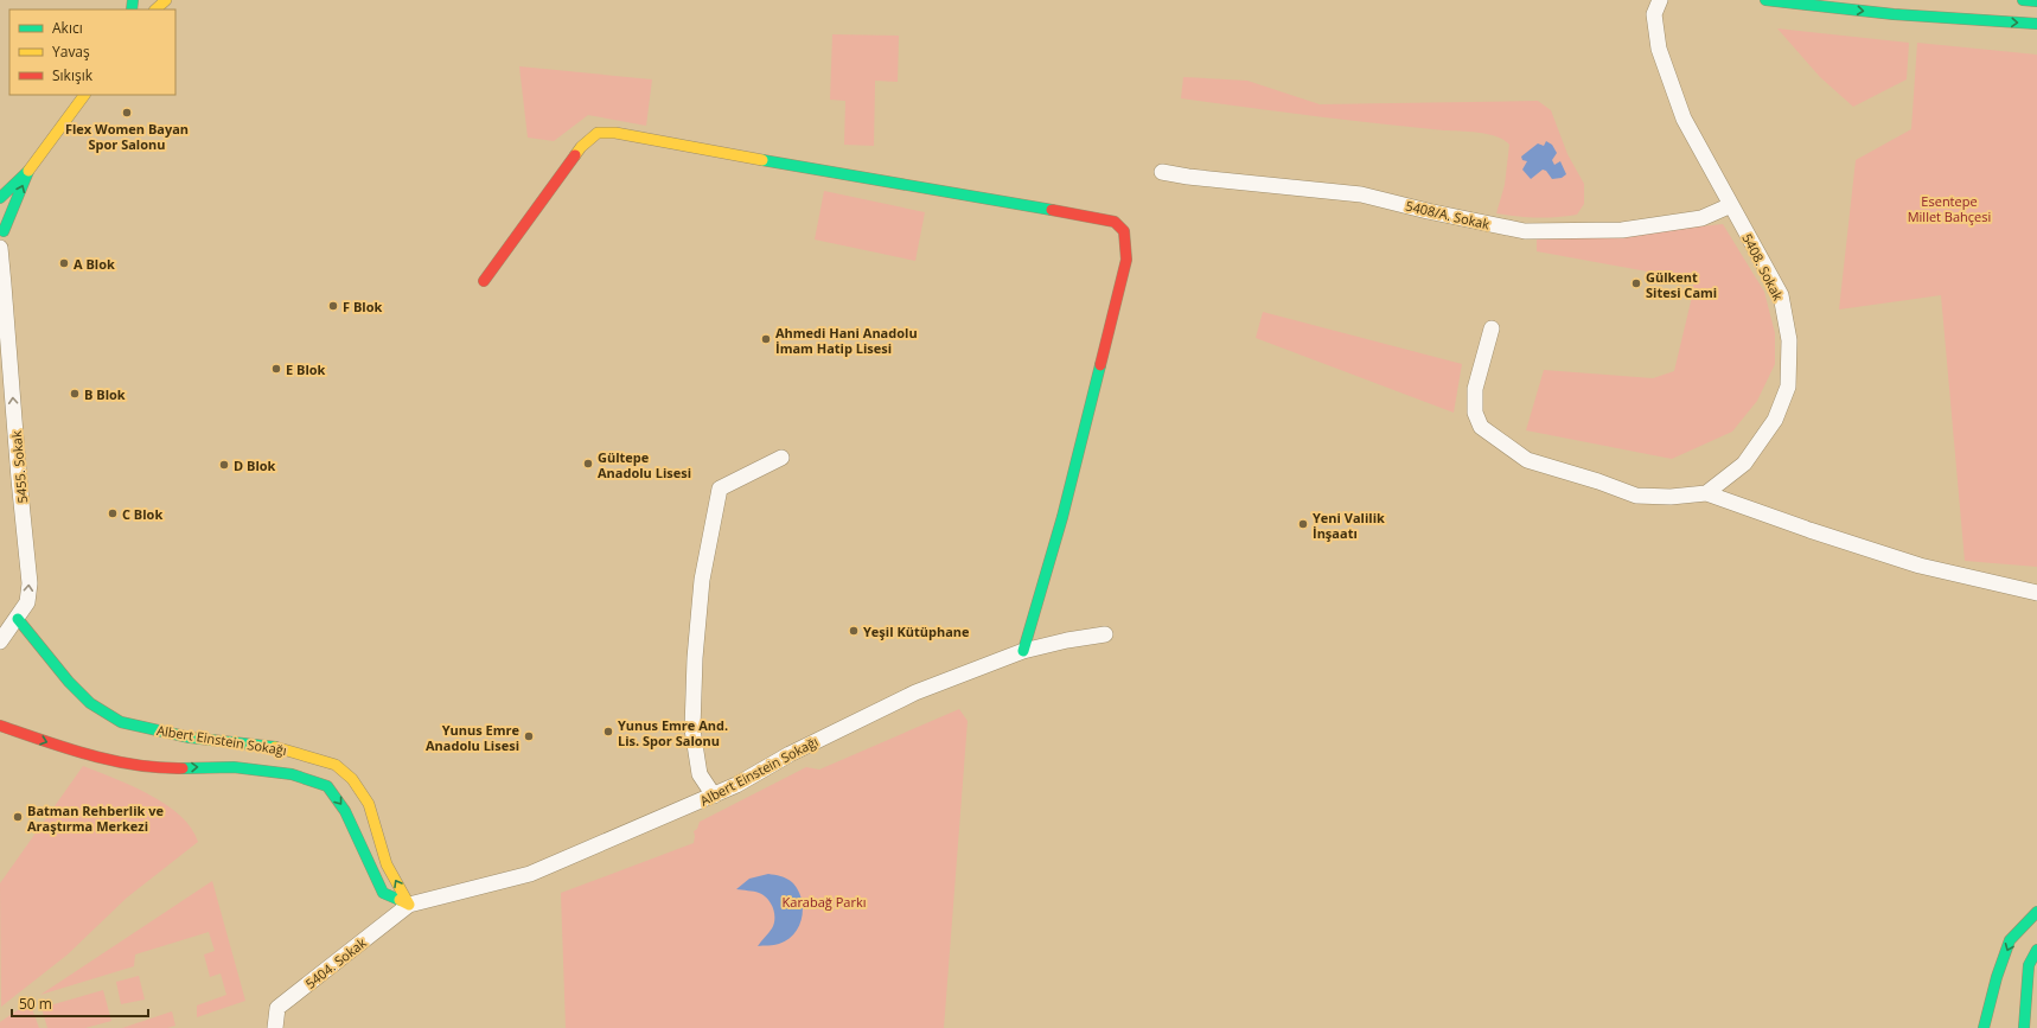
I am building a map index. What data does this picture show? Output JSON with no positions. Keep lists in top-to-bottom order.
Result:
{
  "streets": {
    "main road": ["Albert Einstein Sokağı"],
    "street": [
      "5408/A. Sokak",
      "5408. Sokak",
      "5455. Sokak",
      "5404. Sokak"
    ]
  },
  "crossings": [
    ["5408/A. Sokak", "5408. Sokak"],
    ["5455. Sokak", "Albert Einstein Sokağı"],
    ["Albert Einstein Sokağı", "5404. Sokak"]
  ],
  "one_way": ["5455. Sokak"],
  "parks": ["Esentepe Millet Bahçesi", "Karabağ Parkı"],
  "places": [
    "Flex Women Bayan Spor Salonu",
    "A Blok",
    "Gülkent Sitesi Cami",
    "F Blok",
    "Ahmedi Hani Anadolu İmam Hatip Lisesi",
    "E Blok",
    "B Blok",
    "Gültepe Anadolu Lisesi",
    "D Blok",
    "C Blok",
    "Yeni Valilik İnşaatı",
    "Yeşil Kütüphane",
    "Yunus Emre And. Lis. Spor Salonu",
    "Yunus Emre Anadolu Lisesi",
    "Batman Rehberlik ve Araştırma Merkezi"
  ],
  "legend": ["Akıcı", "Yavaş", "Sıkışık"],
  "scale_bar": "50 m"
}
